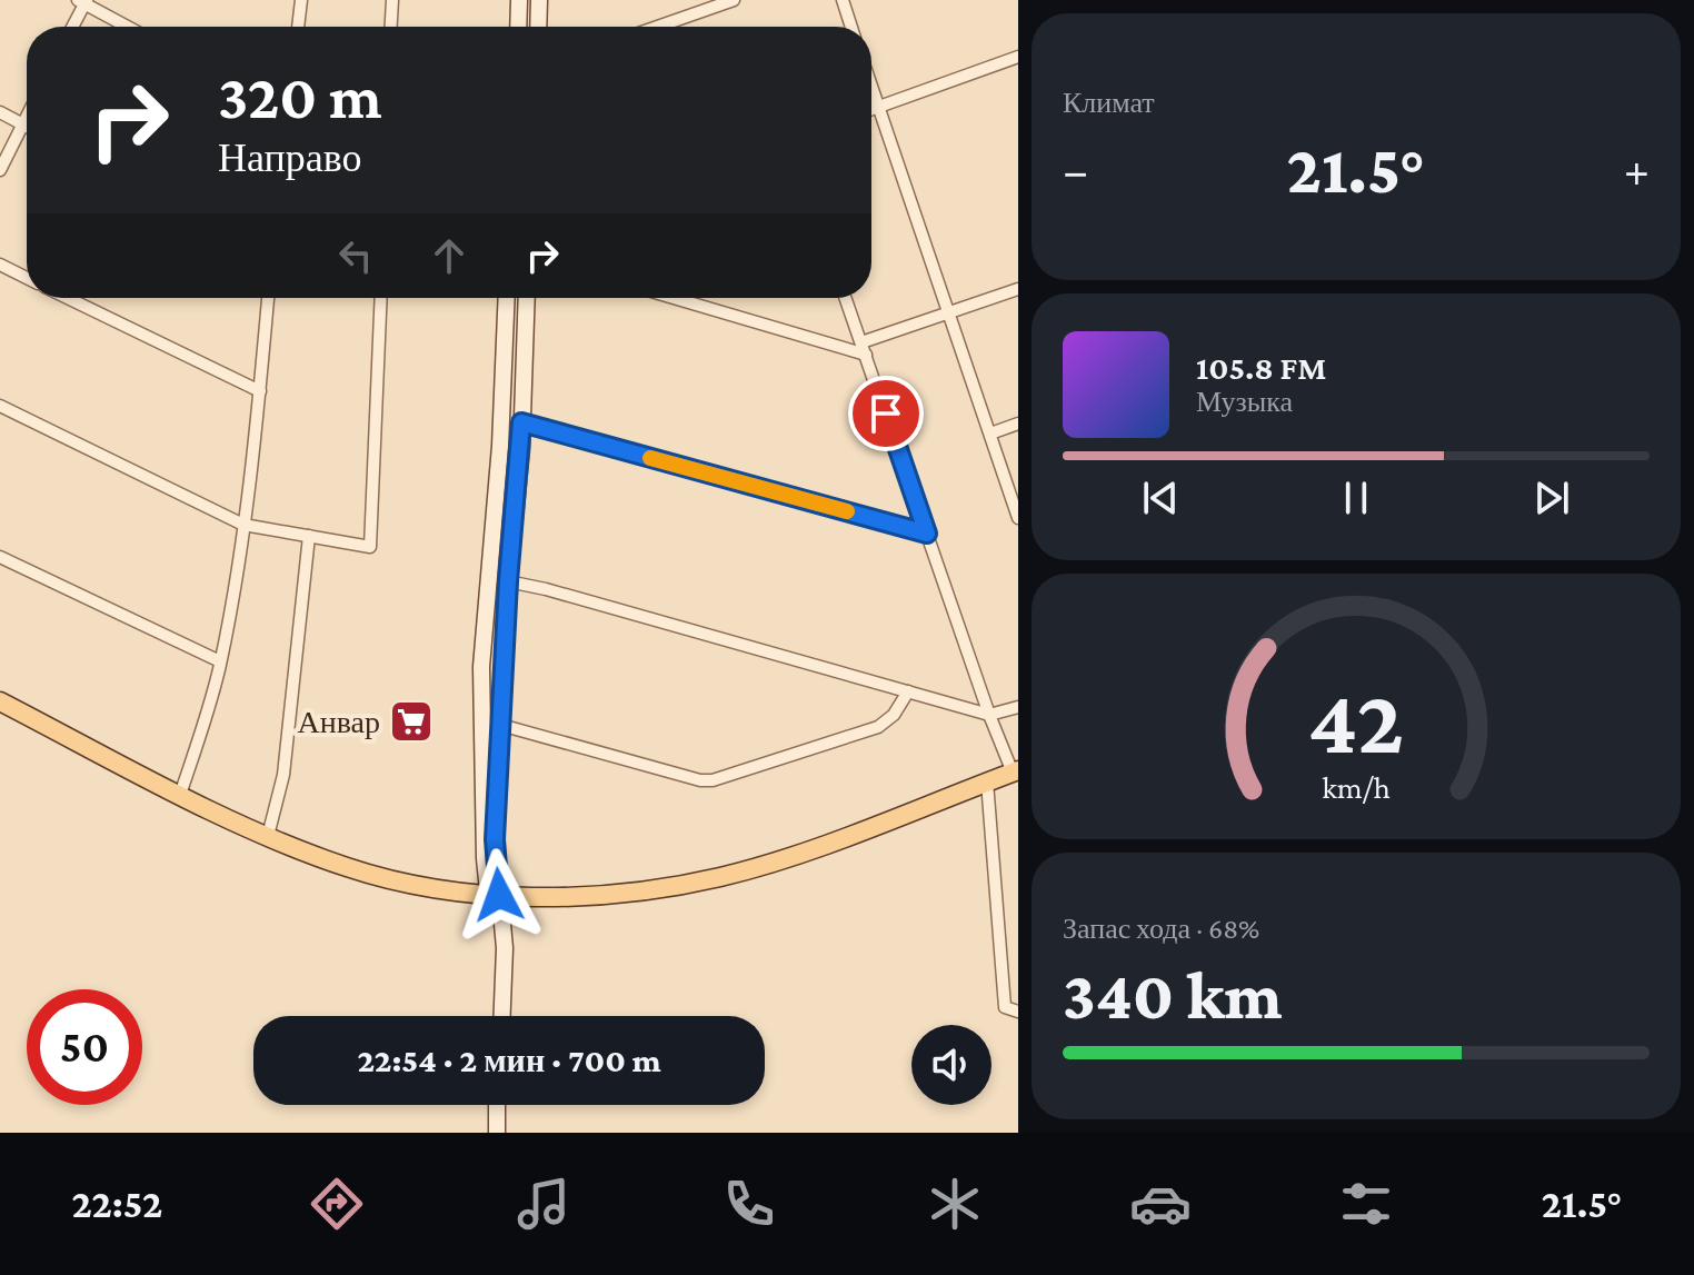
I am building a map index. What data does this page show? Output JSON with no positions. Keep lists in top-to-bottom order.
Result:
{
  "places": {
    "supermarket": ["Анвар"]
  },
  "page": {
    "tile": [
      "Климат",
      ["Запас хода · 68%", "340 km"]
    ],
    "turn": ["320 m", "Направо"],
    "heat": ["−", "21.5°", "+"],
    "song": ["105.8 FM", "Музыка"],
    "limit": "50",
    "trip": "22:54 · 2 мин · 700 m",
    "tabs": ["22:52", "21.5°"],
    "gauge": ["42", "km/h"]
  }
}
